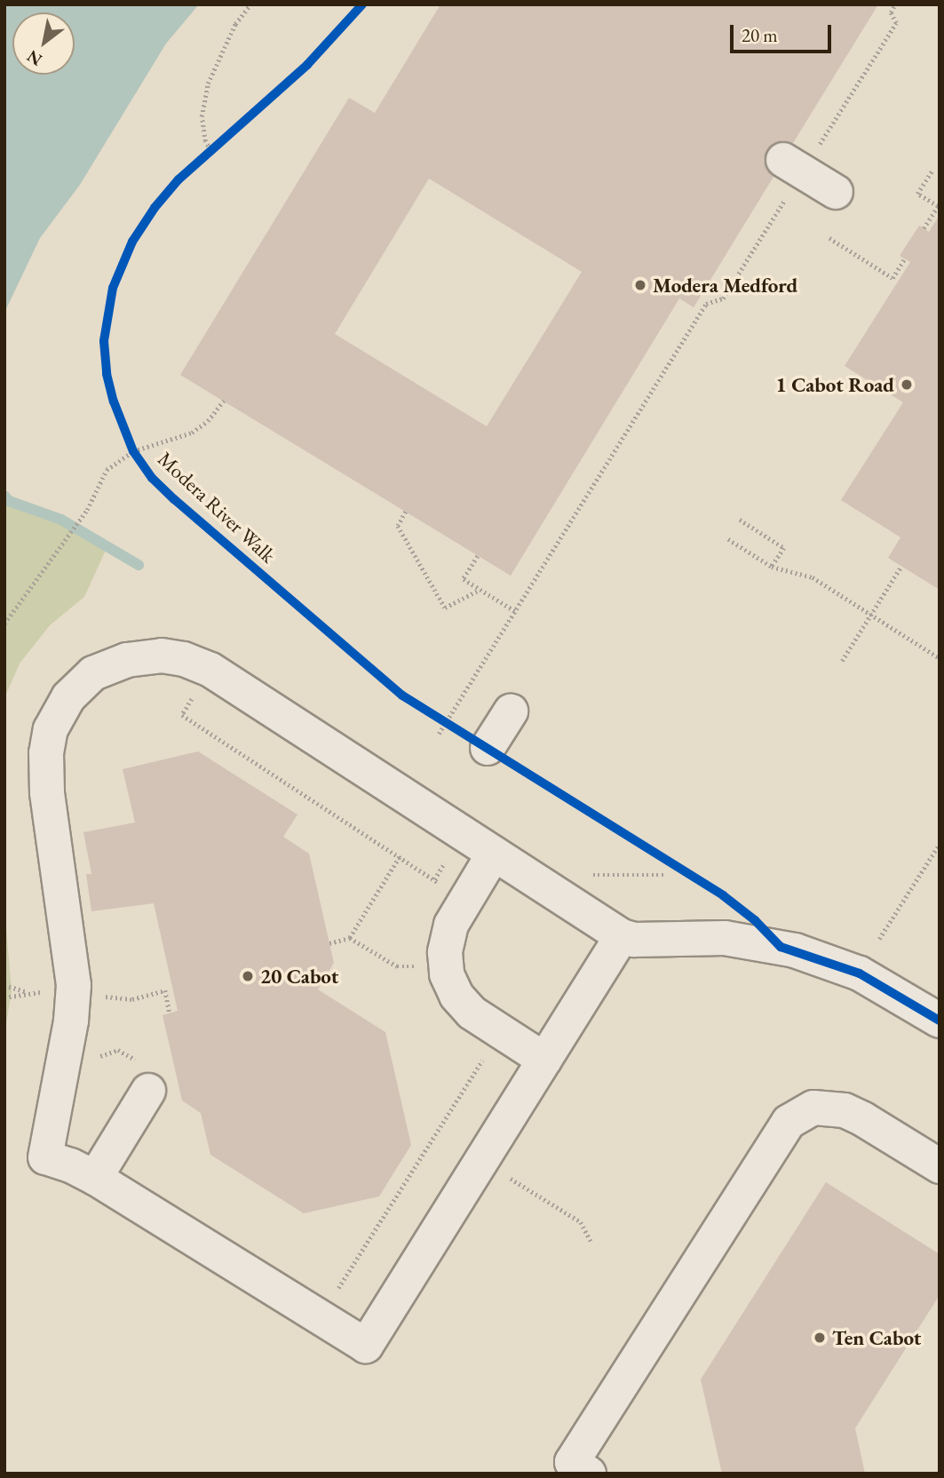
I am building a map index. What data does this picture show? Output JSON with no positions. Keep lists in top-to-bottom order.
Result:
{
  "streets": {
    "cycle path": ["Modera River Walk"]
  },
  "places": [
    "Modera Medford",
    "1 Cabot Road",
    "20 Cabot",
    "Ten Cabot"
  ],
  "scale_bar": "20 m",
  "north": "bottom left"
}
